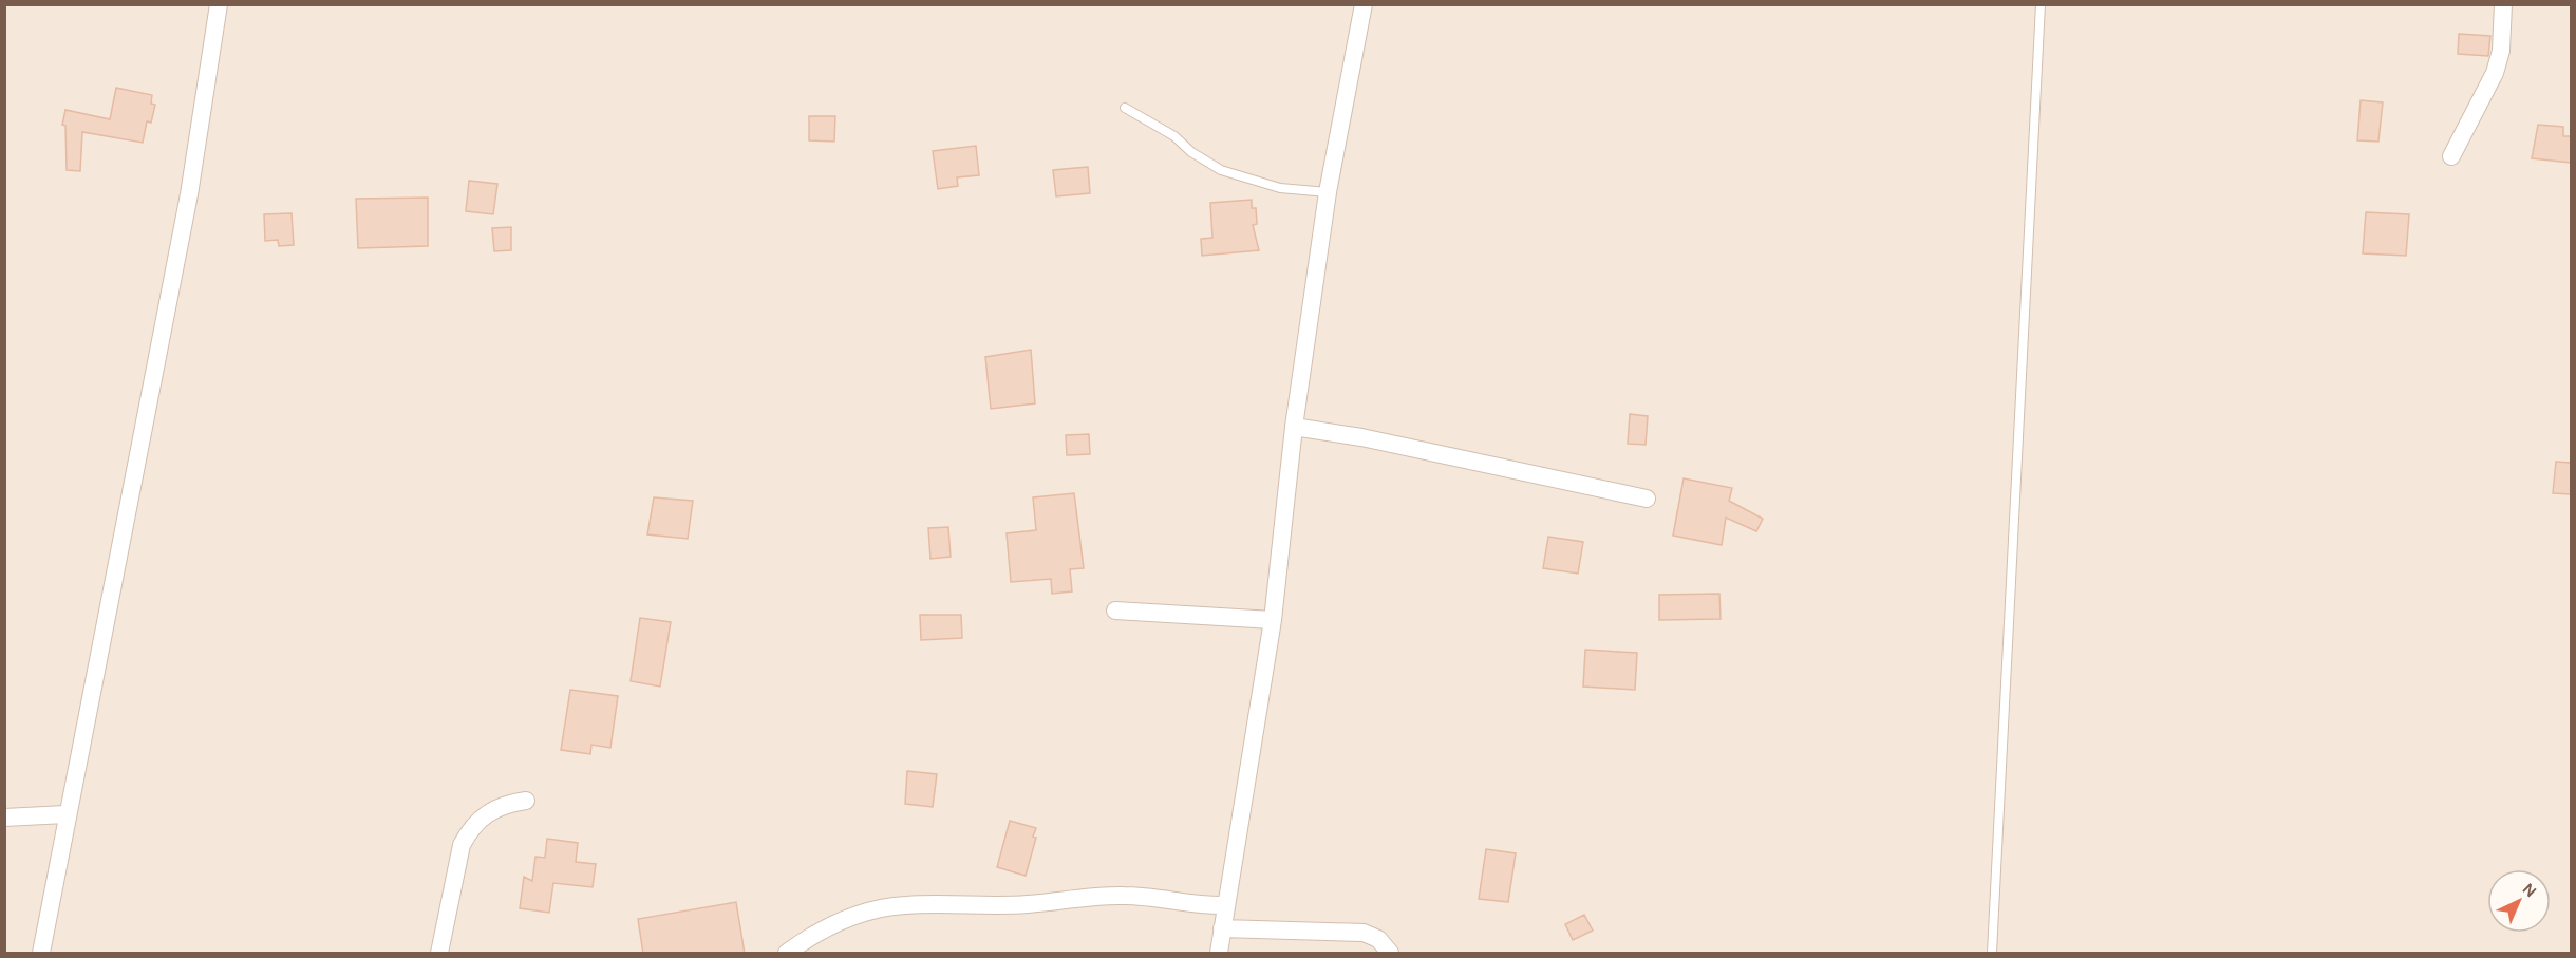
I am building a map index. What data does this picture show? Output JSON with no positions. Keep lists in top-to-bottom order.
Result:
{
  "north": "top right"
}
